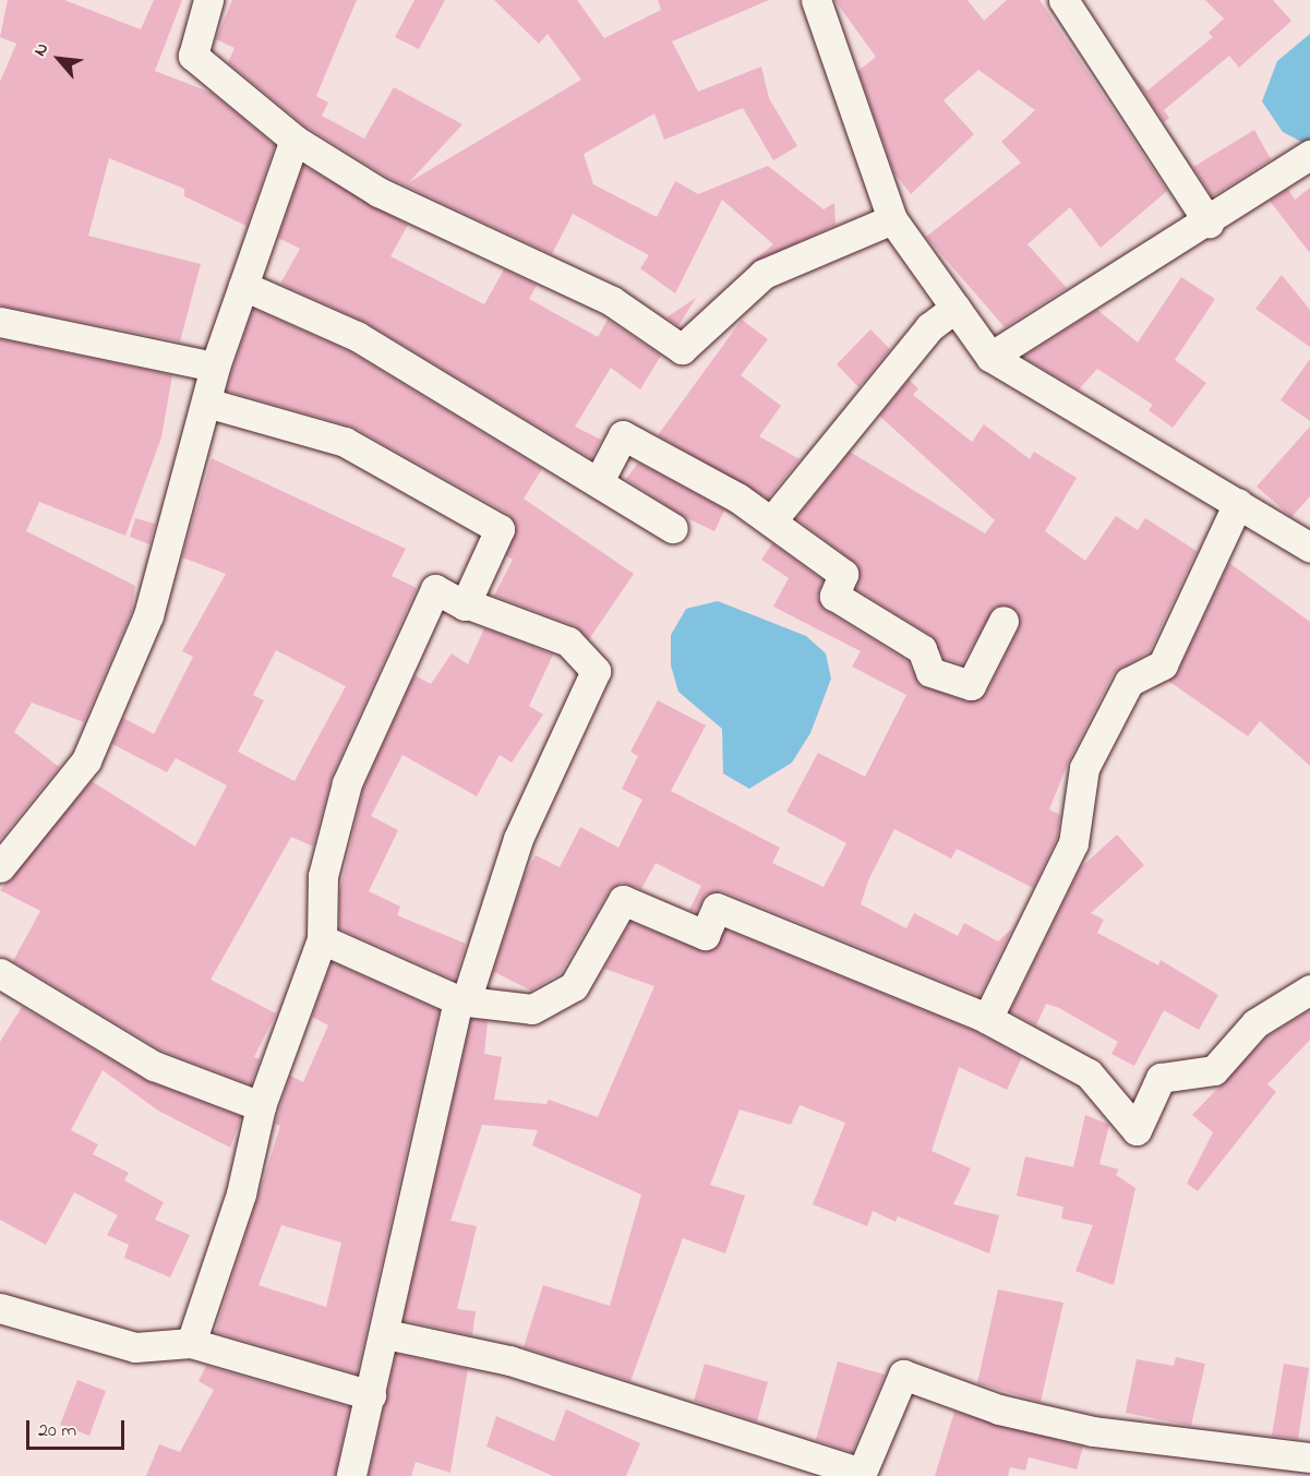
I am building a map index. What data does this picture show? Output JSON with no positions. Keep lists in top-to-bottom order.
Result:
{
  "scale_bar": "20 m",
  "north": "top left"
}
